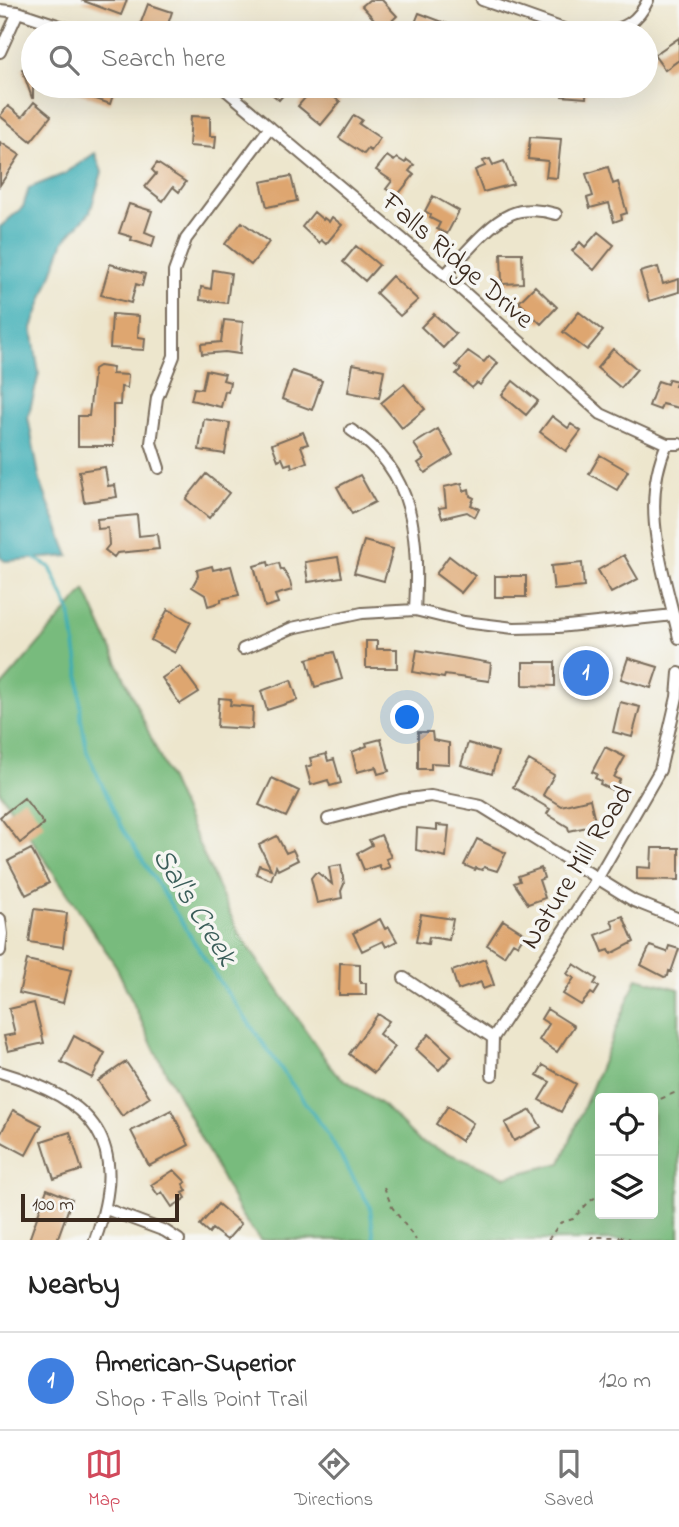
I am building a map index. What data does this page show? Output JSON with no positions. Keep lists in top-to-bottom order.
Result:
{
  "streets": {
    "street": ["Falls Ridge Drive", "Nature Mill Road"]
  },
  "water": ["Sal's Creek"],
  "scale_bar": "100 m",
  "page": {
    "search": "Search here",
    "pins": "1",
    "scale": "100 m",
    "heading": "Nearby",
    "list": [
      {
        "mark": "1",
        "name": "American-Superior",
        "note": "Shop · Falls Point Trail",
        "value": "120 m"
      }
    ],
    "nav": ["Map", "Directions", "Saved"]
  }
}
